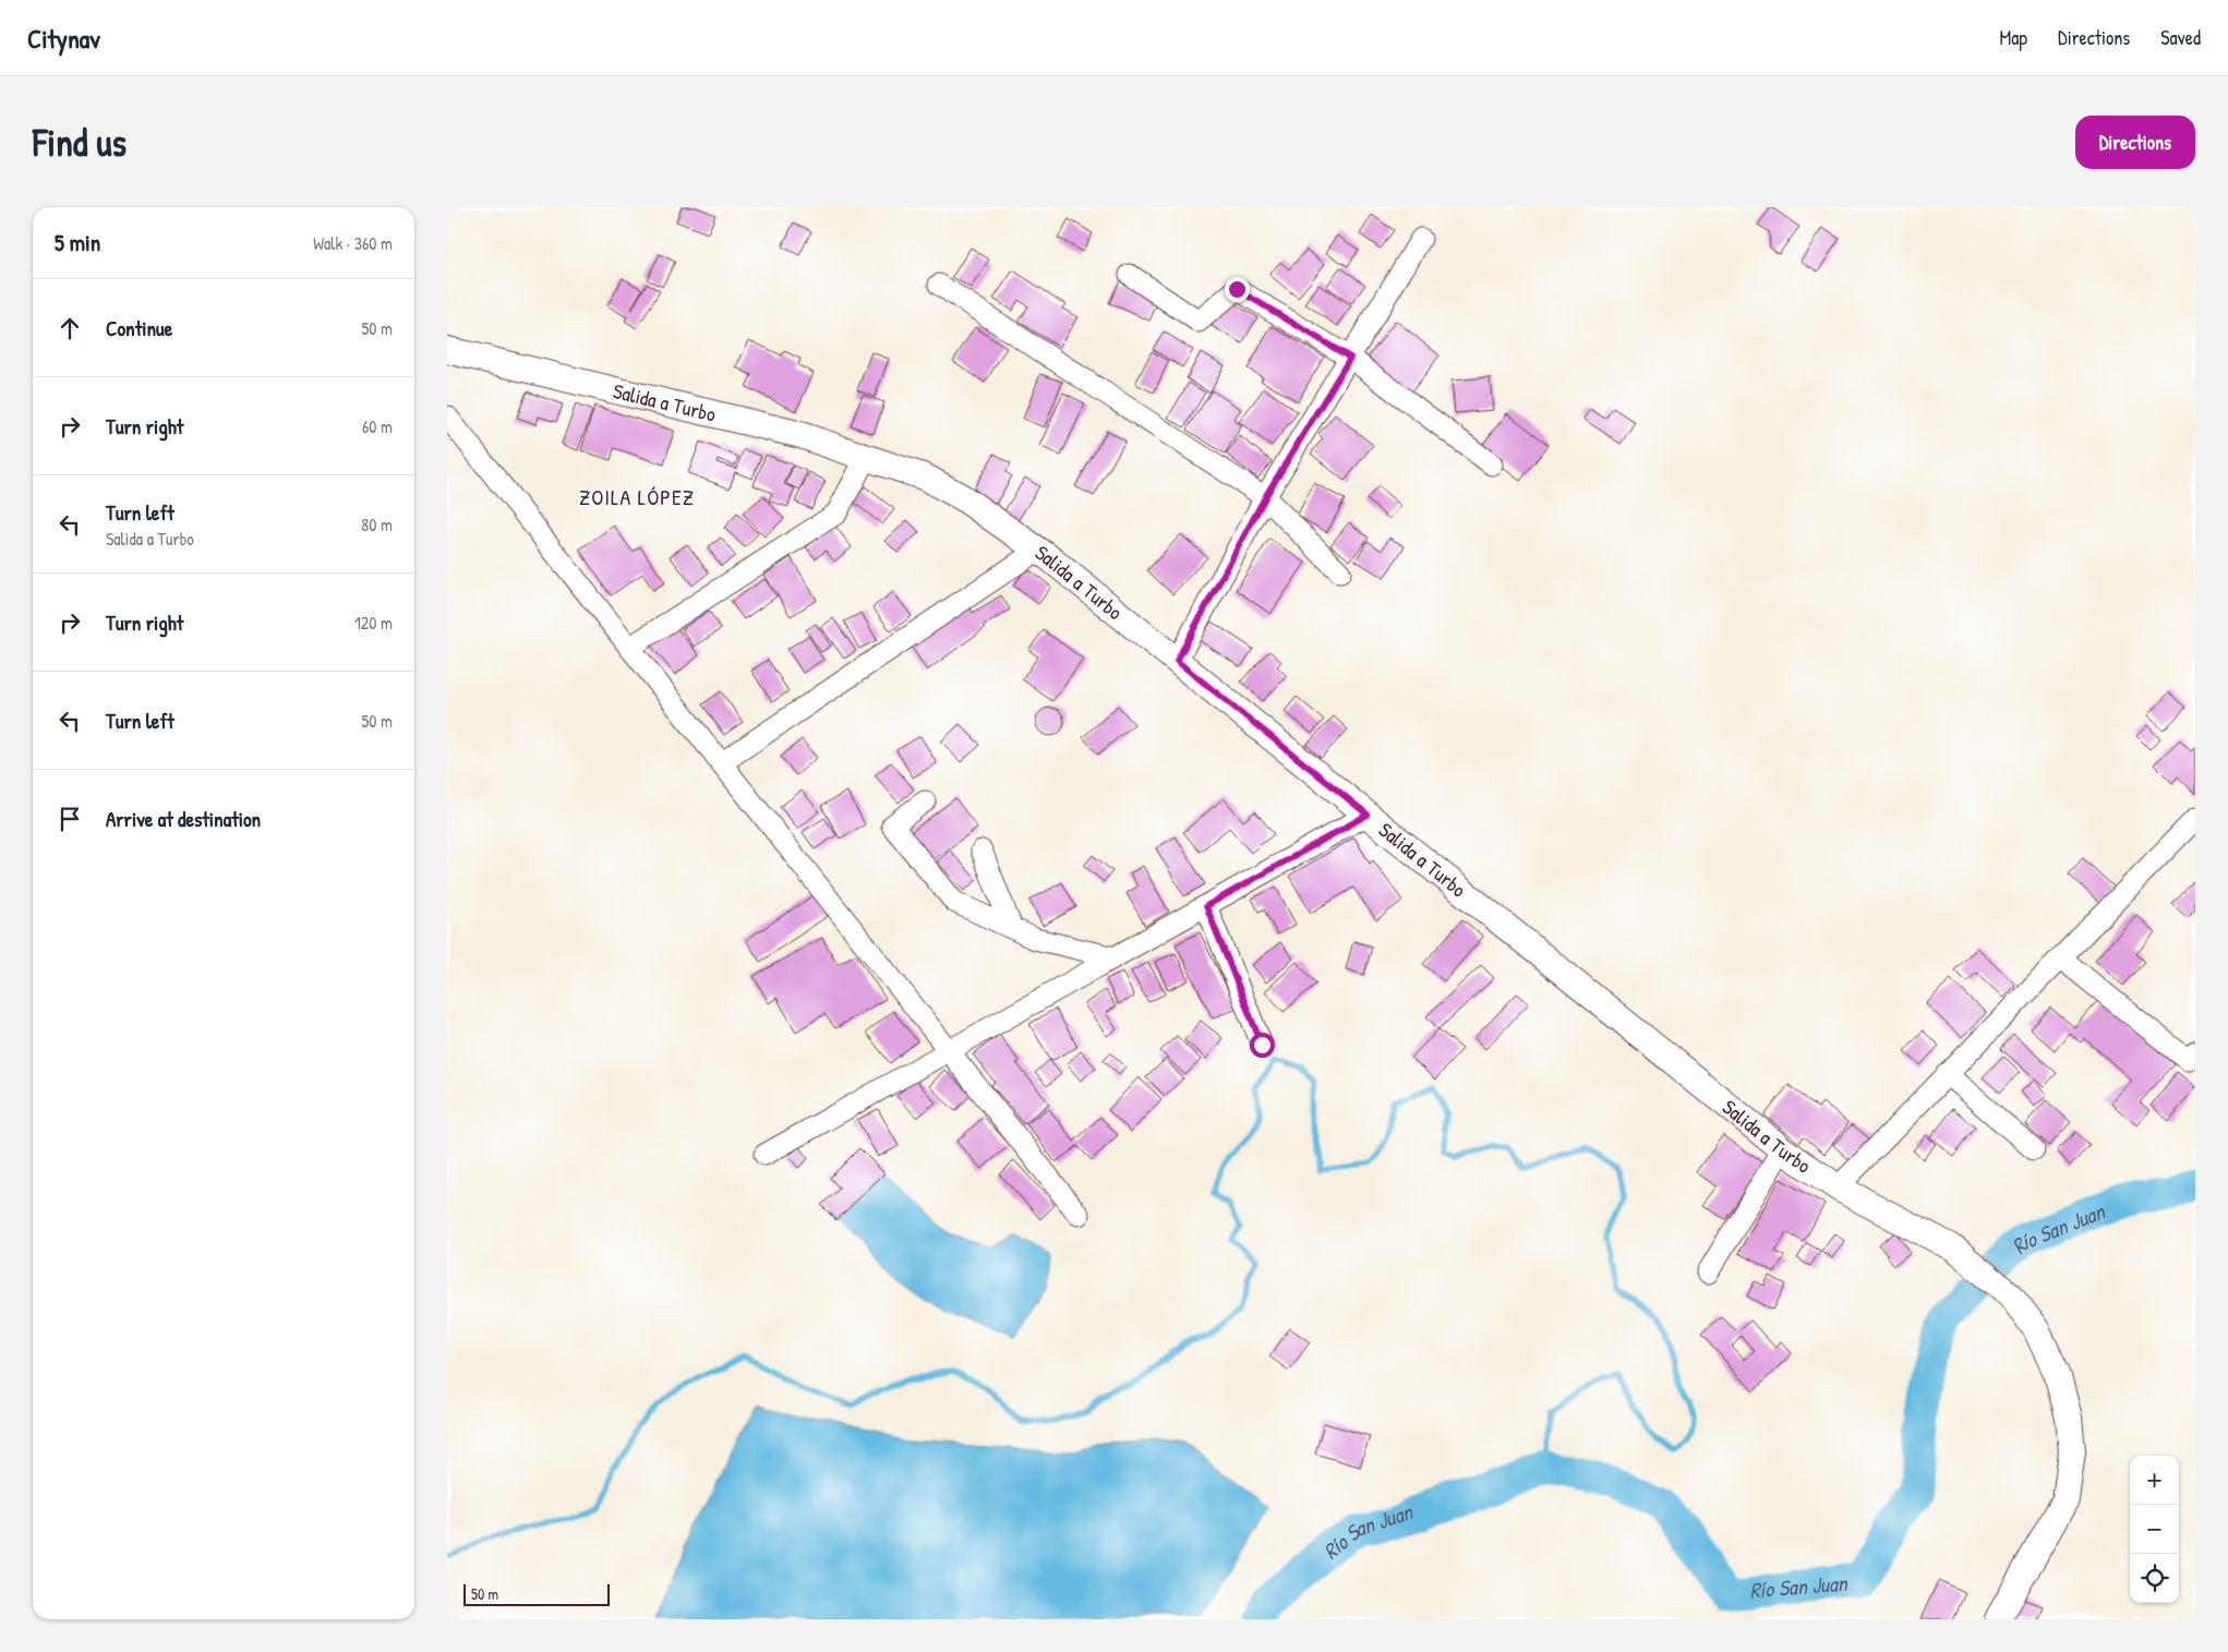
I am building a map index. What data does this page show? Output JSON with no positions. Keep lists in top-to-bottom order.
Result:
{
  "streets": {
    "main road": ["Salida a Turbo"]
  },
  "districts": ["ZOILA LÓPEZ"],
  "water": ["Río San Juan"],
  "scale_bar": "50 m",
  "page": {
    "header": "Citynav",
    "nav": ["Map", "Directions", "Saved"],
    "buttons": "Directions",
    "title": "Find us",
    "heading": ["5 min", "Walk · 360 m"],
    "list": [
      ["Continue", "50 m"],
      ["Turn right", "60 m"],
      ["Turn left", "Salida a Turbo", "80 m"],
      ["Turn right", "120 m"],
      ["Turn left", "50 m"],
      "Arrive at destination"
    ],
    "map_buttons": ["+", "−"],
    "scale": "50 m"
  }
}
